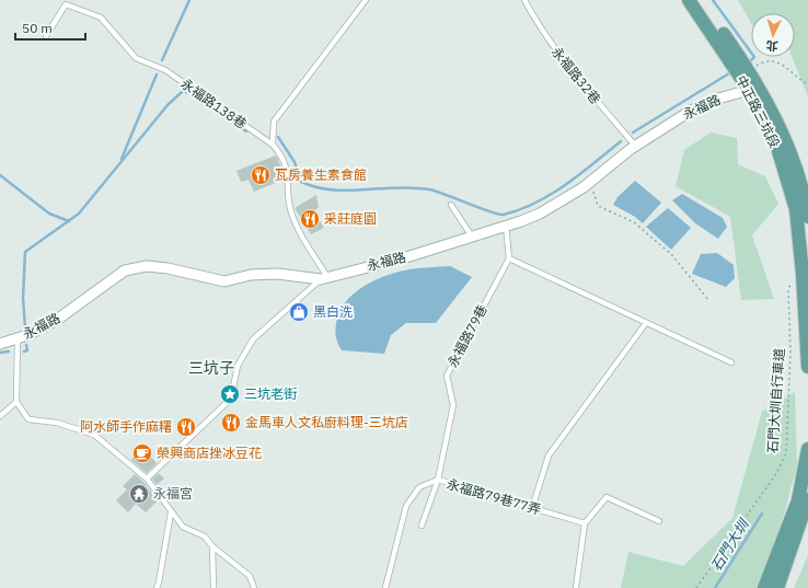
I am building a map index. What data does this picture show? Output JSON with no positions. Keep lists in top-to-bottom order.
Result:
{
  "streets": {
    "main road": ["中正路三坑段"],
    "street": ["永福路"],
    "lane": [
      "永福路32巷",
      "永福路138巷",
      "永福路79巷",
      "永福路79巷77弄"
    ],
    "path": ["石門大圳自行車道"]
  },
  "crossings": [
    ["永福路32巷", "永福路"],
    ["永福路138巷", "永福路"],
    ["永福路", "中正路三坑段"],
    ["中正路三坑段", "石門大圳自行車道"],
    ["永福路79巷", "永福路79巷77弄"]
  ],
  "districts": ["三坑子"],
  "water": ["石門大圳"],
  "places": {
    "restaurant": [
      "瓦房養生素食館",
      "采莊庭園",
      "金馬車人文私廚料理-三坑店",
      "阿水師手作麻糬"
    ],
    "shop": ["黑白洗"],
    "place": ["三坑老街"],
    "cafe": ["榮興商店挫冰豆花"],
    "temple": ["永福宮"]
  },
  "scale_bar": "50 m",
  "north": "bottom"
}
